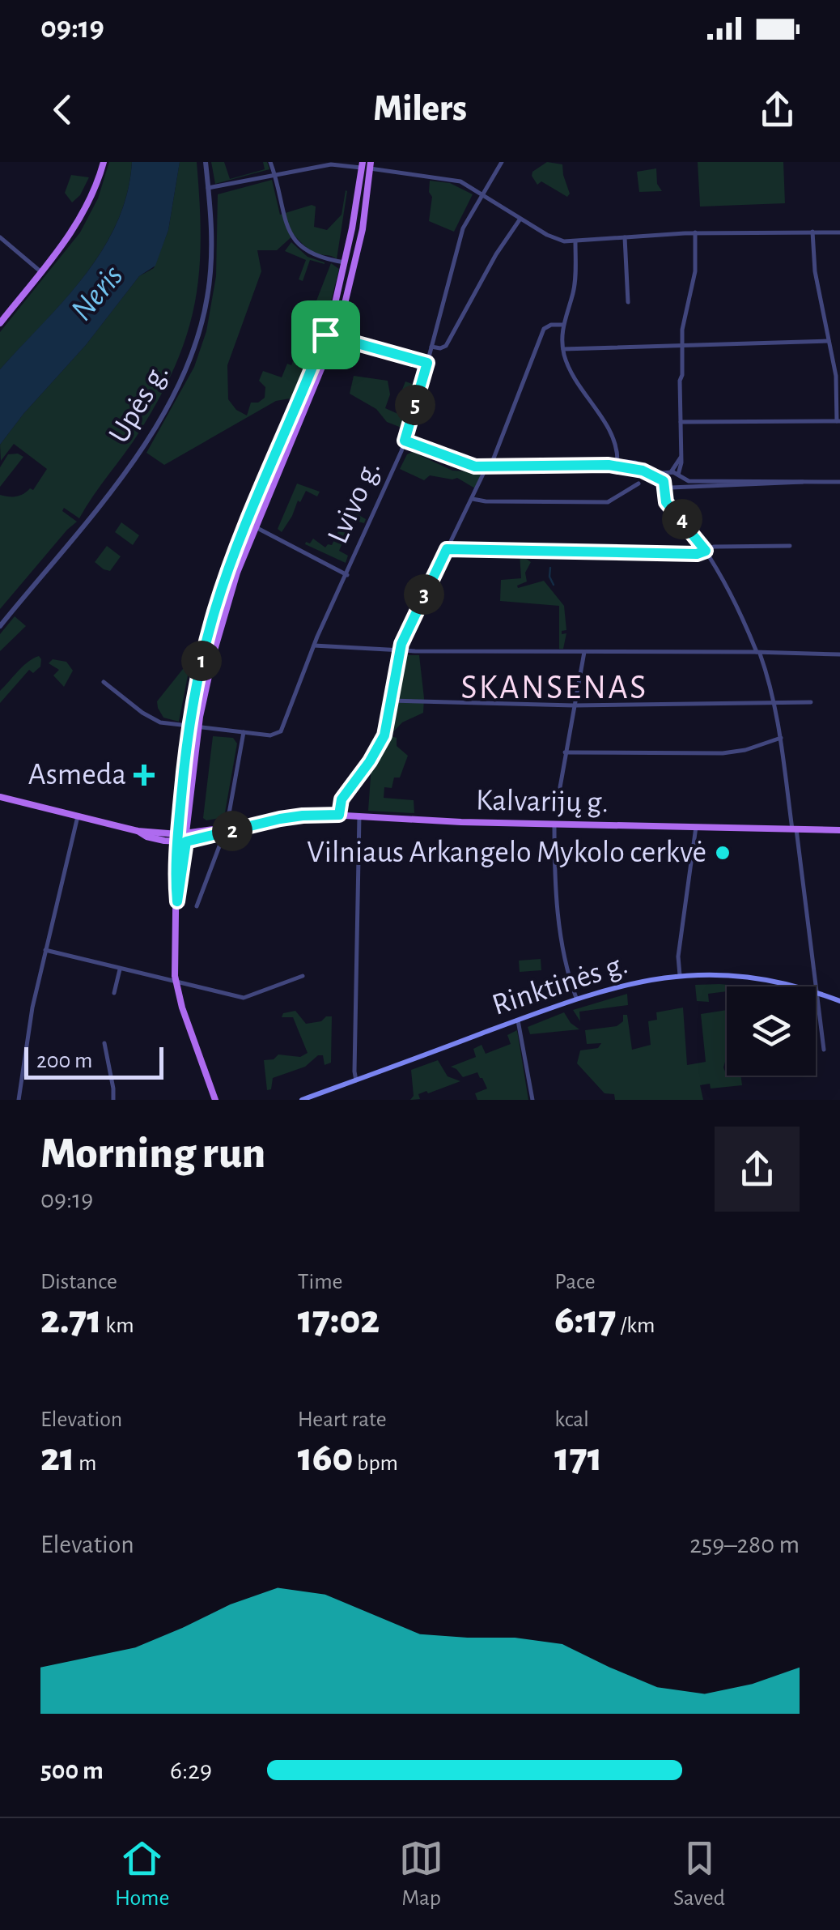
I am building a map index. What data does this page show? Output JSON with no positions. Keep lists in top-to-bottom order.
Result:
{
  "streets": {
    "main road": ["Kalvarijų g.", "Rinktinės g."],
    "street": ["Upės g.", "Lvivo g."]
  },
  "districts": ["SKANSENAS"],
  "water": ["Neris"],
  "places": {
    "health": ["Asmeda"],
    "other": ["Vilniaus Arkangelo Mykolo cerkvė"]
  },
  "scale_bar": "200 m",
  "page": {
    "status": "09:19",
    "header": "Milers",
    "pins": [
      "5",
      "4",
      "3",
      "1",
      "2"
    ],
    "scale": "200 m",
    "heading": ["Morning run", "09:19"],
    "stats": [
      ["Distance", "2.71 km"],
      ["Time", "17:02"],
      ["Pace", "6:17 /km"],
      ["Elevation", "21 m"],
      ["Heart rate", "160 bpm"],
      ["kcal", "171"]
    ],
    "chart": ["Elevation", "259–280 m"],
    "list": [
      {
        "name": "500 m",
        "note": "6:29"
      }
    ],
    "tabs": ["Home", "Map", "Saved"]
  }
}
